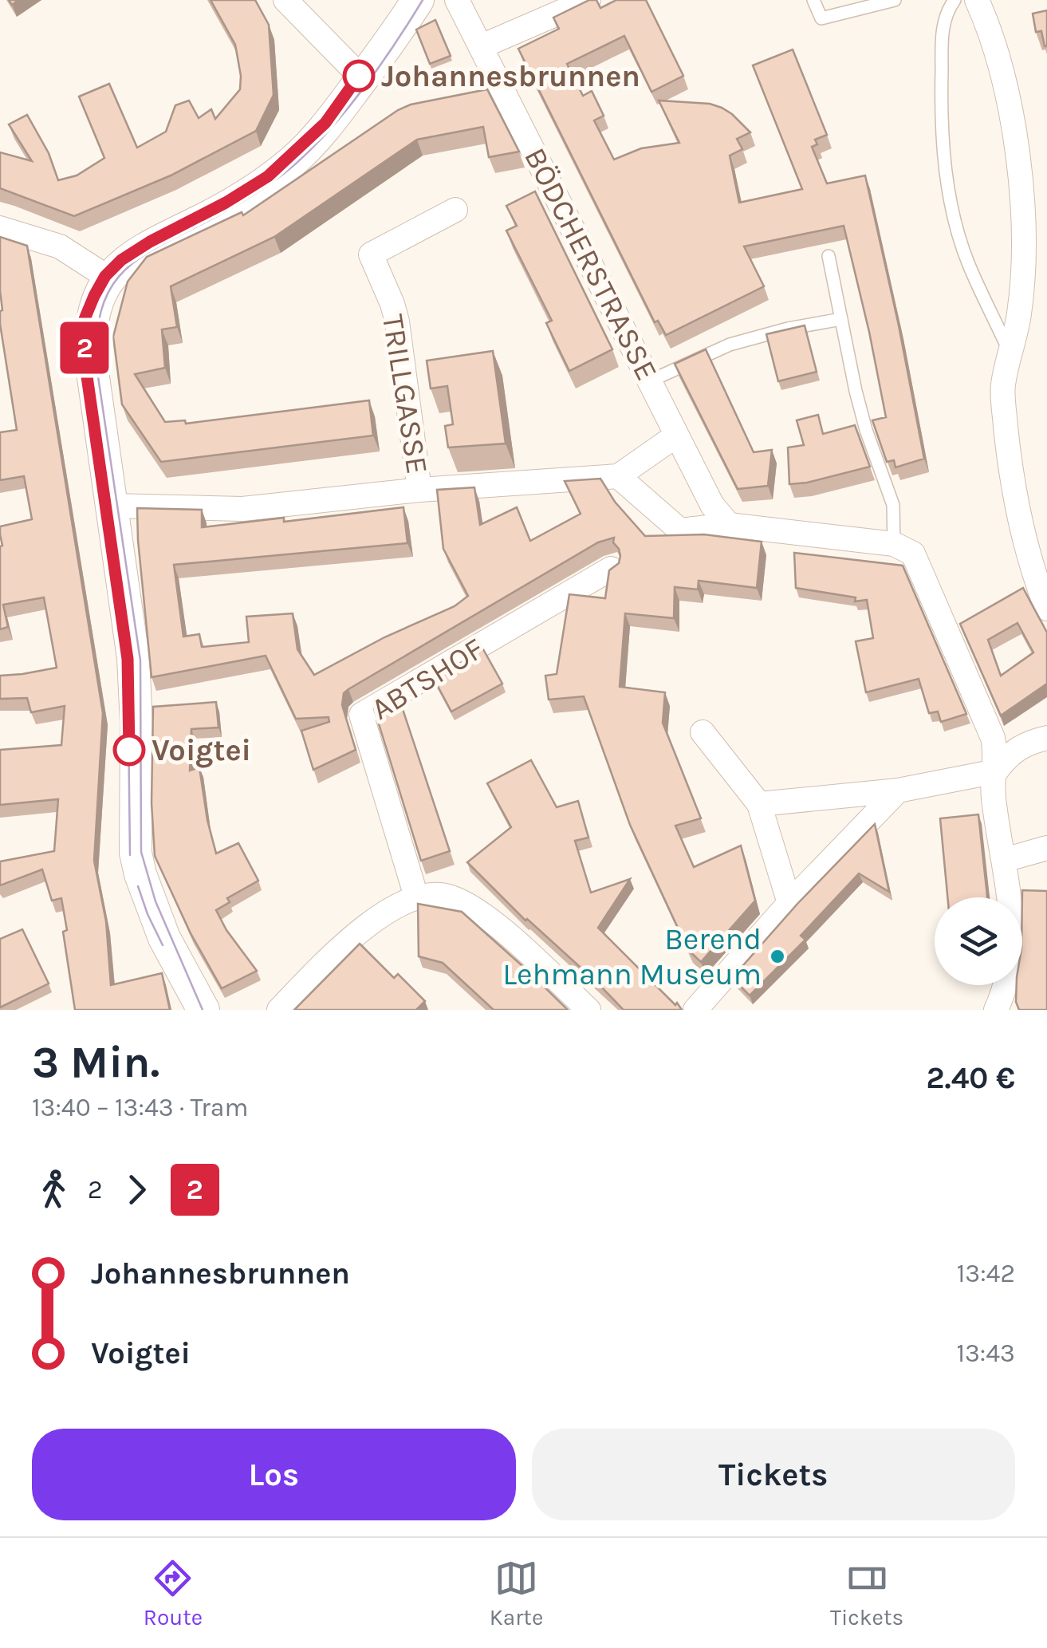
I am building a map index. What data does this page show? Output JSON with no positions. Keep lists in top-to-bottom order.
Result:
{
  "streets": {
    "street": ["BÖDCHERSTRASSE", "TRILLGASSE", "ABTSHOF"]
  },
  "places": ["Johannesbrunnen", "Voigtei", "Berend Lehmann Museum"],
  "lines": ["tram line 2"],
  "page": {
    "on_map": "2",
    "heading": ["3 Min.", "13:40 – 13:43 · Tram", "2.40 €"],
    "legs": ["2", "2"],
    "list": [
      {
        "name": "Johannesbrunnen",
        "value": "13:42"
      },
      {
        "name": "Voigtei",
        "value": "13:43"
      }
    ],
    "buttons": ["Los", "Tickets"],
    "tabs": ["Route", "Karte", "Tickets"]
  }
}
